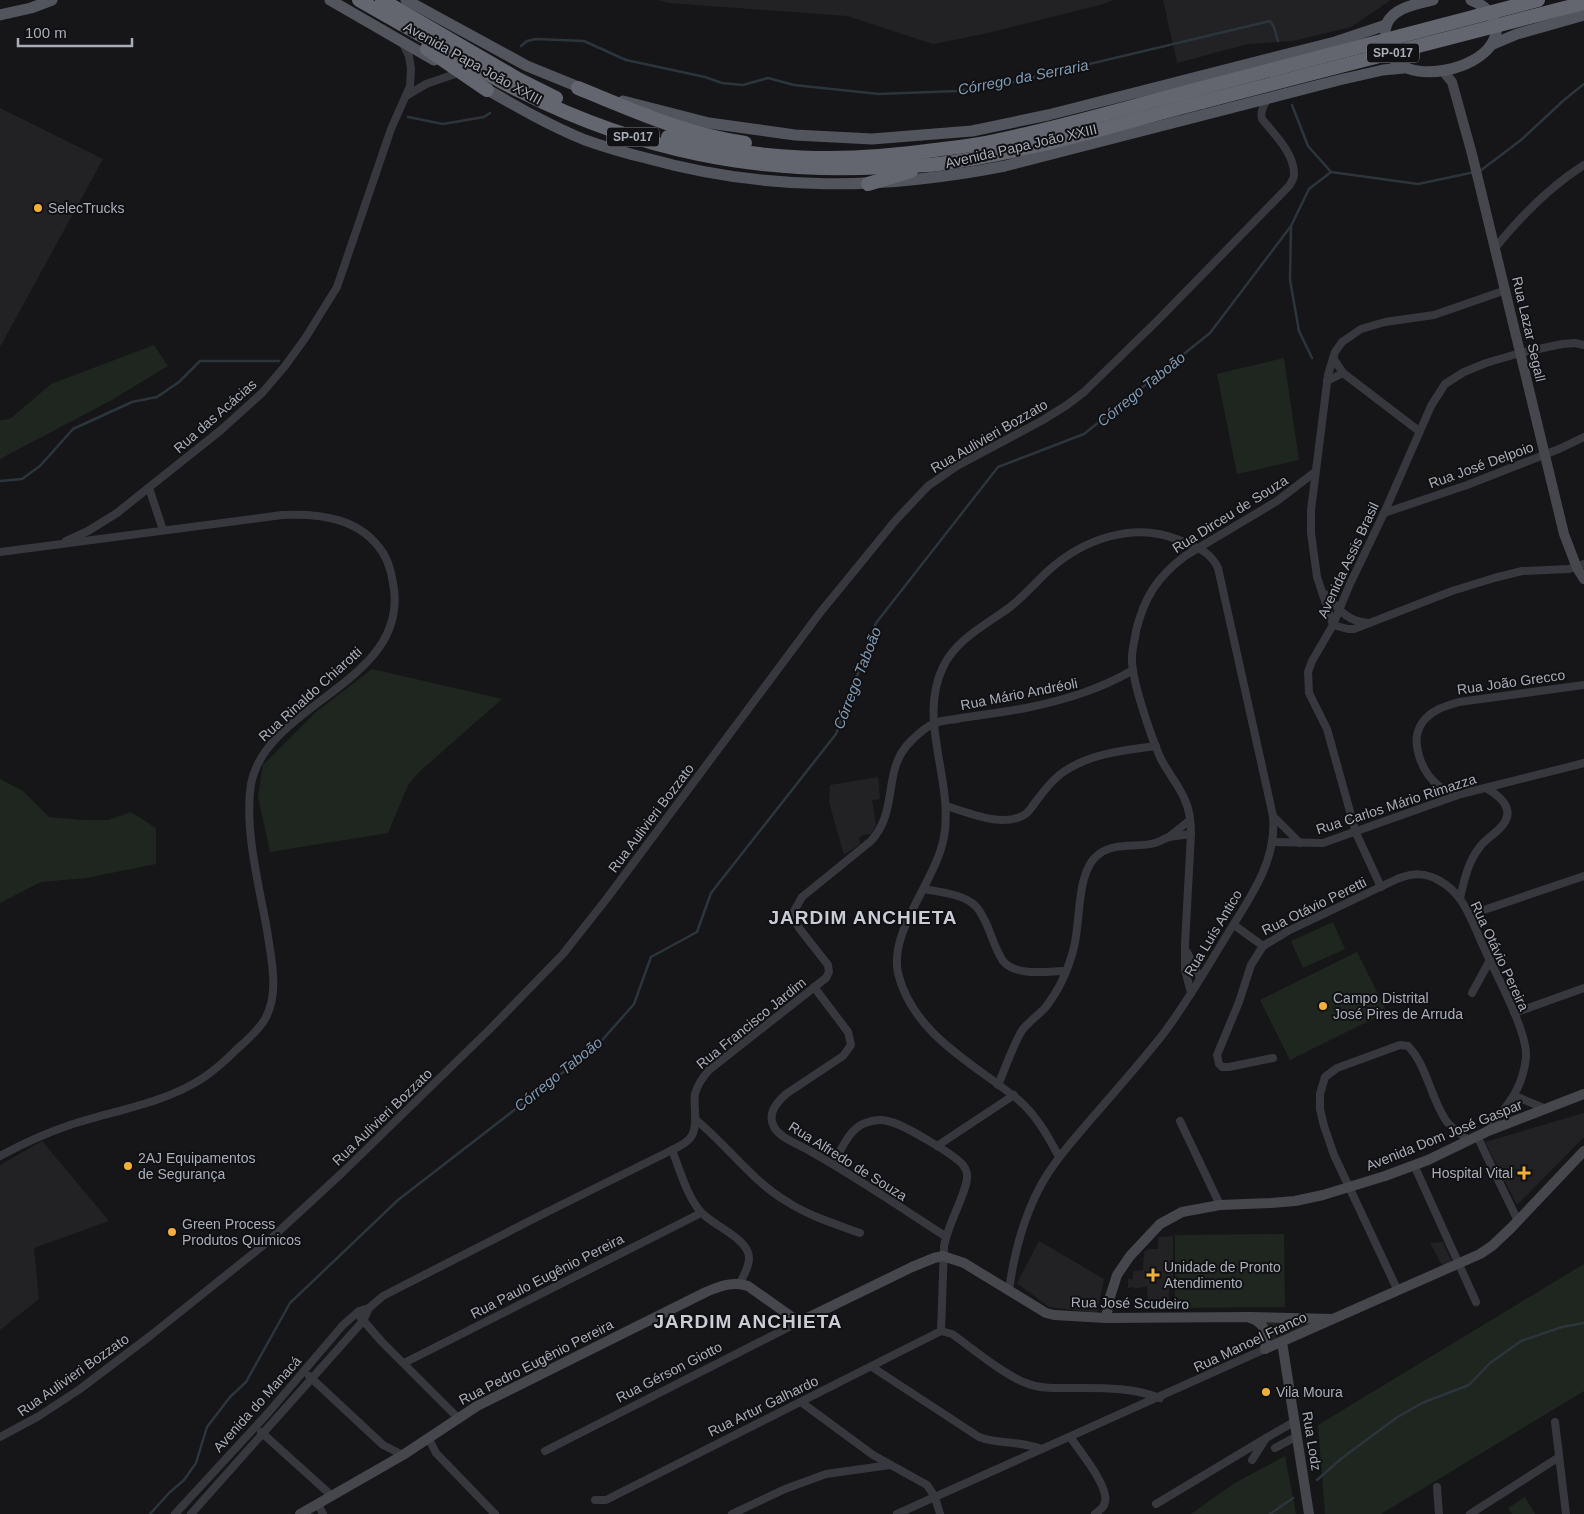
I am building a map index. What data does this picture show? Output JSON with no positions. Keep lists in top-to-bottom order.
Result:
{
  "streets": {
    "highway": ["SP-017", "Avenida Papa João XXIII"],
    "street": [
      "Rua Lazar Segall",
      "Rua das Acácias",
      "Rua Aulivieri Bozzato",
      "Rua José Delpoio",
      "Rua Dirceu de Souza",
      "Avenida Assis Brasil",
      "Rua João Grecco",
      "Rua Rinaldo Chiarotti",
      "Rua Mário Andréoli",
      "Rua Carlos Mário Rimazza",
      "Rua Otávio Peretti",
      "Rua Luís Antico",
      "Rua Otávio Pereira",
      "Rua Francisco Jardim",
      "Avenida Dom José Gaspar",
      "Rua Alfredo de Souza",
      "Rua Paulo Eugênio Pereira",
      "Rua José Scudeiro",
      "Rua Manoel Franco",
      "Rua Pedro Eugênio Pereira",
      "Rua Gérson Giotto",
      "Avenida do Manacá",
      "Rua Artur Galhardo",
      "Rua Lodz"
    ]
  },
  "crossings": [
    ["Avenida Papa João XXIII", "Rua Lazar Segall"],
    ["Avenida Papa João XXIII", "Rua das Acácias"],
    ["Avenida Papa João XXIII", "Rua Aulivieri Bozzato"],
    ["Rua Lazar Segall", "Rua José Delpoio"],
    ["Rua Lazar Segall", "Avenida Assis Brasil"],
    ["Rua das Acácias", "Rua Rinaldo Chiarotti"],
    ["Rua José Delpoio", "Avenida Assis Brasil"],
    ["Rua Dirceu de Souza", "Rua Mário Andréoli"],
    ["Rua Dirceu de Souza", "Rua Luís Antico"],
    ["Avenida Assis Brasil", "Rua Carlos Mário Rimazza"],
    ["Avenida Assis Brasil", "Rua Otávio Peretti"],
    ["Rua João Grecco", "Rua Carlos Mário Rimazza"],
    ["Rua Mário Andréoli", "Rua Francisco Jardim"],
    ["Rua Carlos Mário Rimazza", "Rua Luís Antico"],
    ["Rua Carlos Mário Rimazza", "Rua Otávio Pereira"],
    ["Rua Otávio Peretti", "Rua Otávio Pereira"],
    ["Rua Luís Antico", "Rua José Scudeiro"],
    ["Rua Otávio Pereira", "Avenida Dom José Gaspar"],
    ["Rua Francisco Jardim", "Rua Alfredo de Souza"],
    ["Rua Francisco Jardim", "Avenida do Manacá"],
    ["Avenida Dom José Gaspar", "Rua José Scudeiro"],
    ["Rua José Scudeiro", "Rua Manoel Franco"],
    ["Rua José Scudeiro", "Rua Gérson Giotto"],
    ["Rua Manoel Franco", "Rua Lodz"]
  ],
  "districts": ["JARDIM ANCHIETA", "JARDIM ANCHIETA"],
  "water": ["Córrego da Serraria", "Córrego Taboão"],
  "places": {
    "other": [
      "SelecTrucks",
      "Campo Distrital José Pires de Arruda",
      "2AJ Equipamentos de Segurança",
      "Green Process Produtos Químicos",
      "Vila Moura"
    ],
    "health": ["Hospital Vital", "Unidade de Pronto Atendimento"]
  },
  "scale_bar": "100 m"
}
